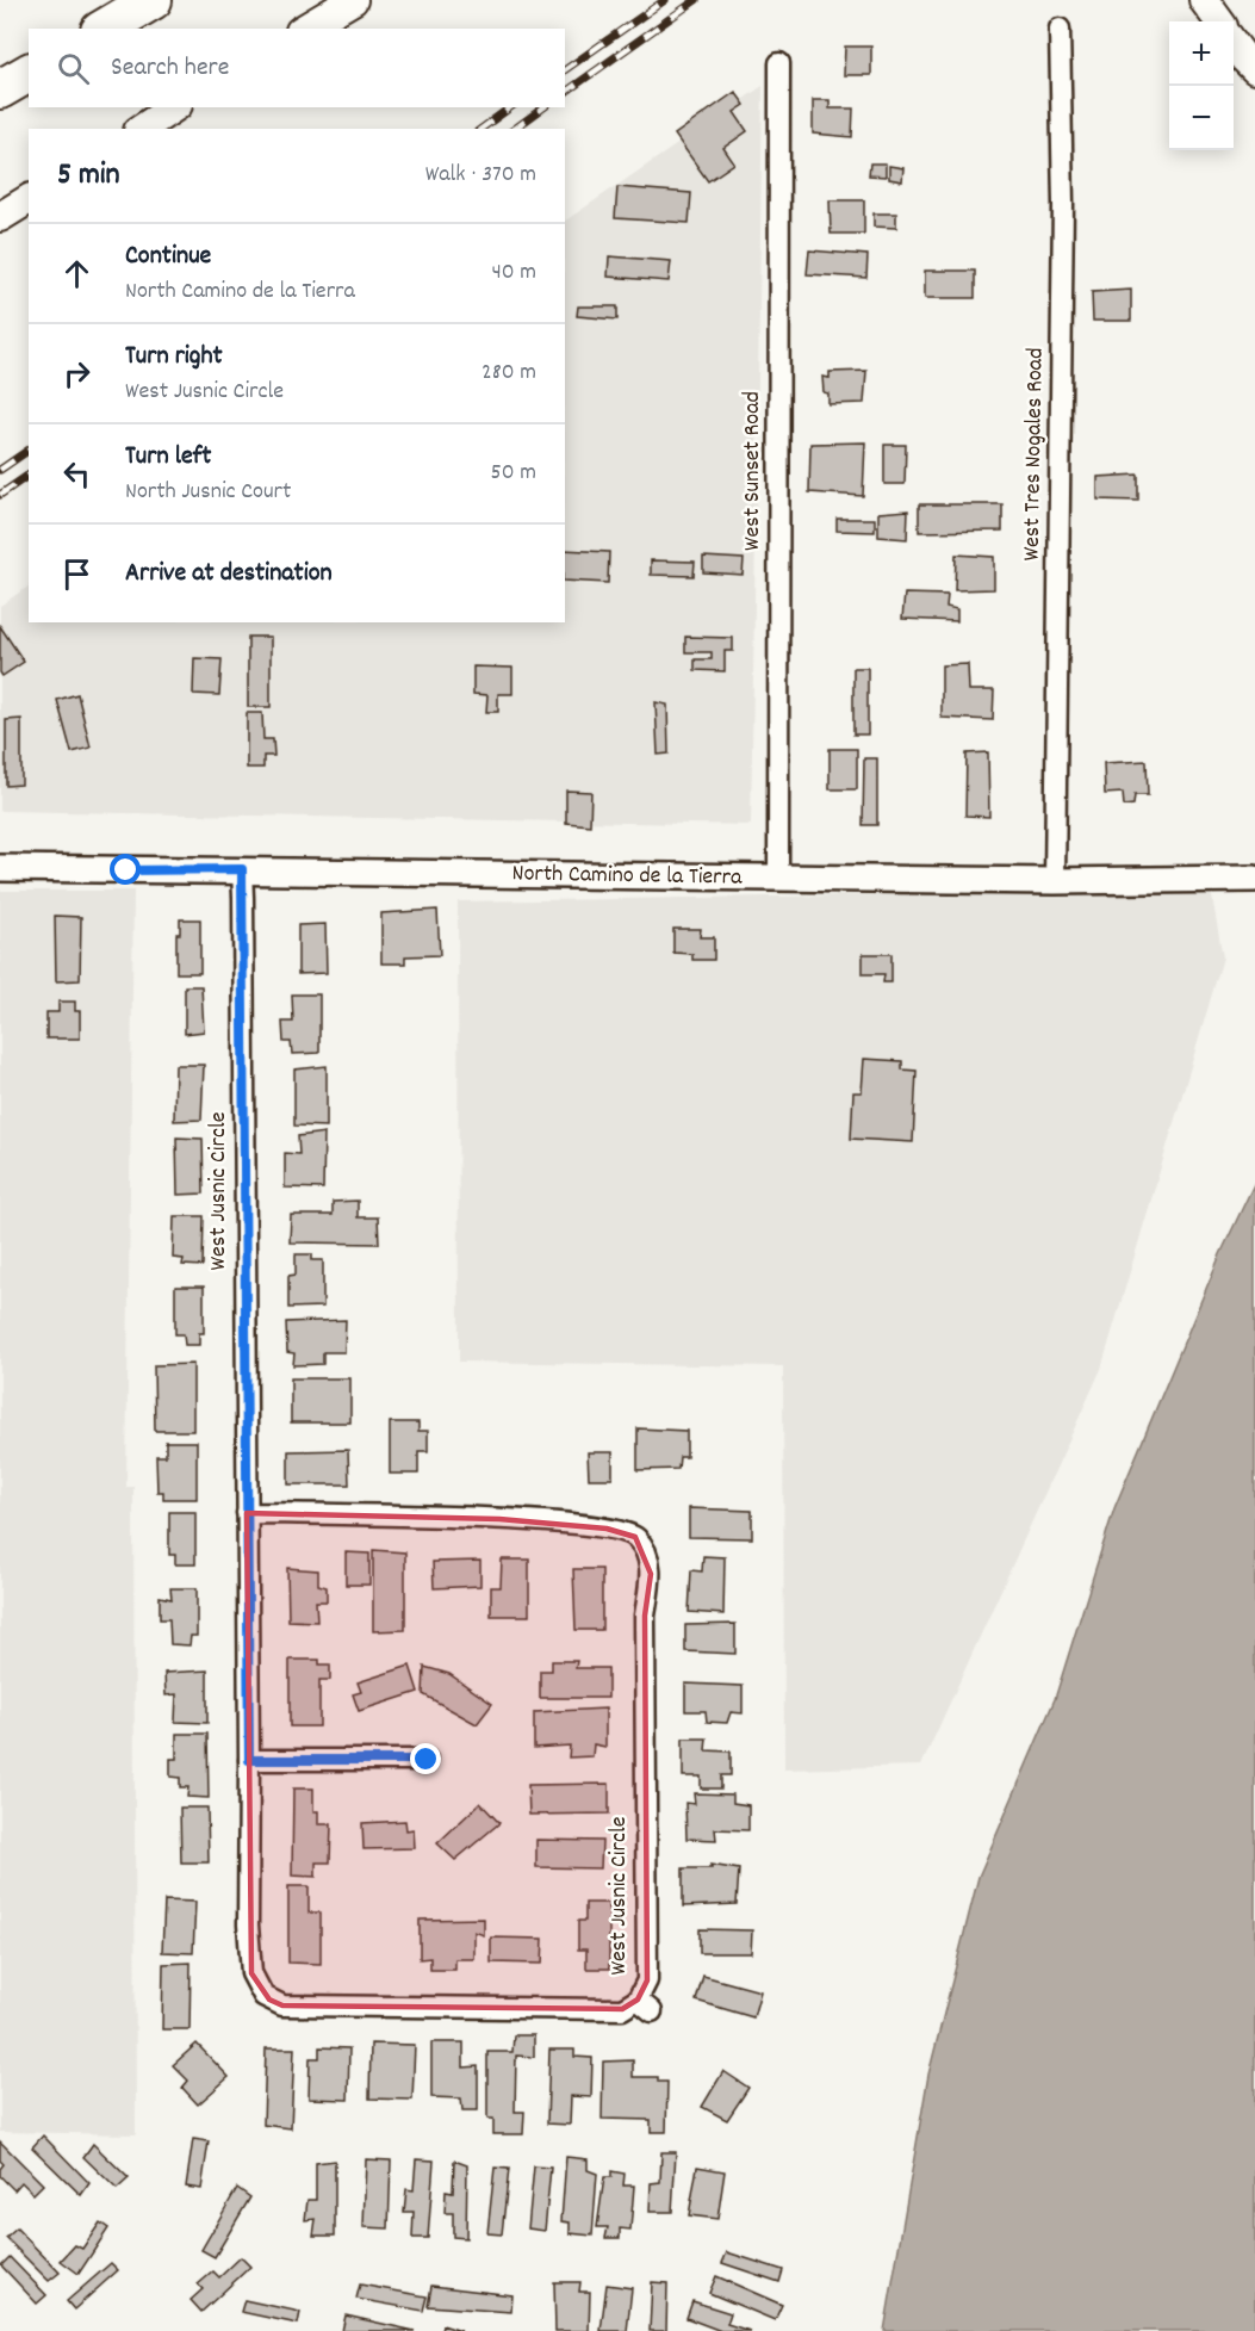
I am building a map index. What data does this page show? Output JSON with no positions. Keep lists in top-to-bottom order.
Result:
{
  "streets": {
    "street": [
      "West Tres Nogales Road",
      "West Sunset Road",
      "North Camino de la Tierra",
      "West Jusnic Circle"
    ]
  },
  "crossings": [
    ["West Tres Nogales Road", "North Camino de la Tierra"],
    ["West Sunset Road", "North Camino de la Tierra"],
    ["North Camino de la Tierra", "West Jusnic Circle"]
  ],
  "page": {
    "map_buttons": ["+", "−"],
    "search": "Search here",
    "heading": ["5 min", "Walk · 370 m"],
    "list": [
      ["Continue", "North Camino de la Tierra", "40 m"],
      ["Turn right", "West Jusnic Circle", "280 m"],
      ["Turn left", "North Jusnic Court", "50 m"],
      "Arrive at destination"
    ]
  }
}
